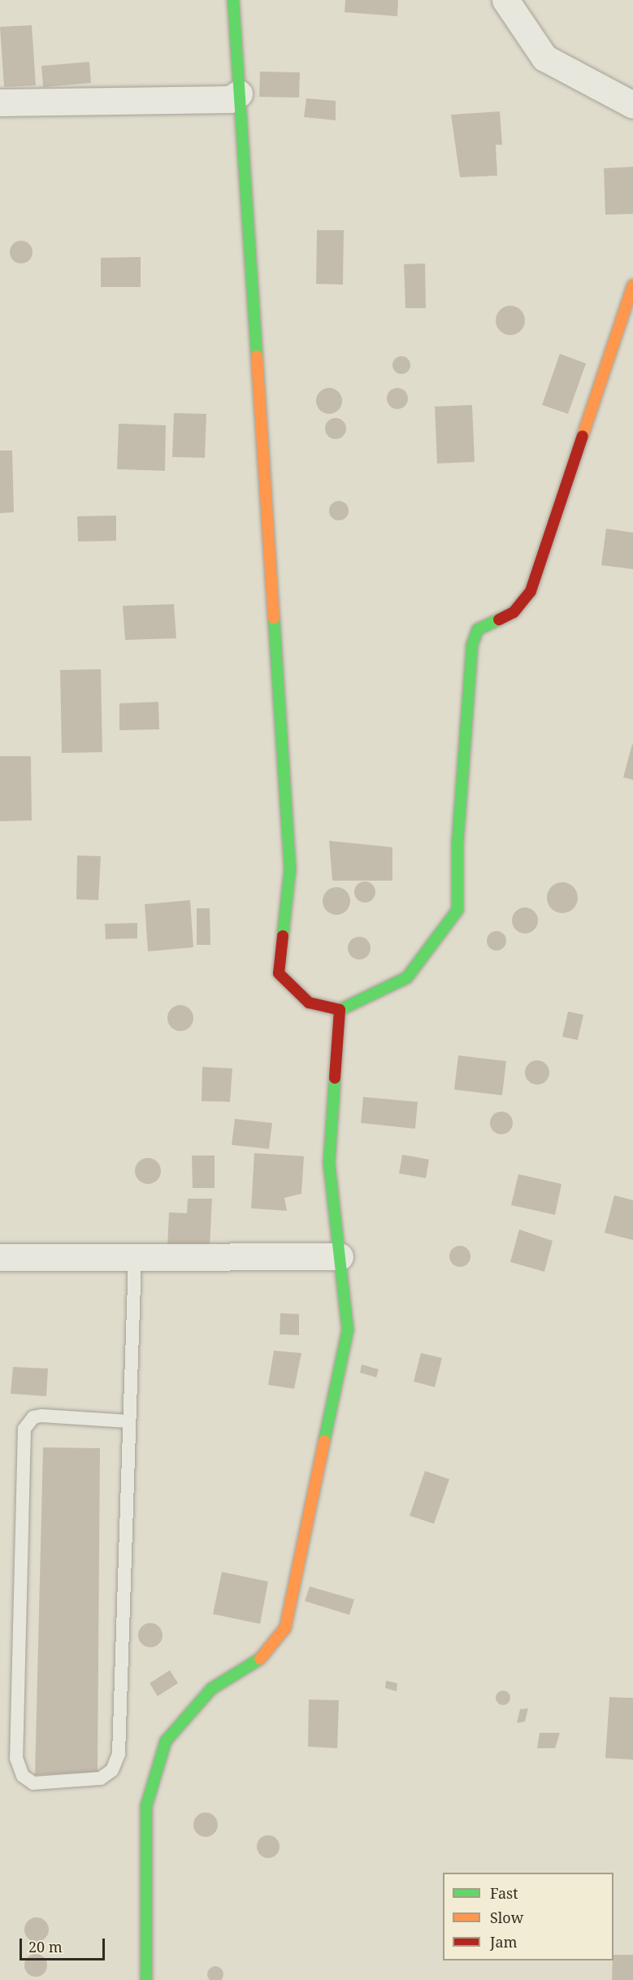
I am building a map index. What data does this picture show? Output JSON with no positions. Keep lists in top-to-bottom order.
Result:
{
  "legend": ["Fast", "Slow", "Jam"],
  "scale_bar": "20 m"
}
